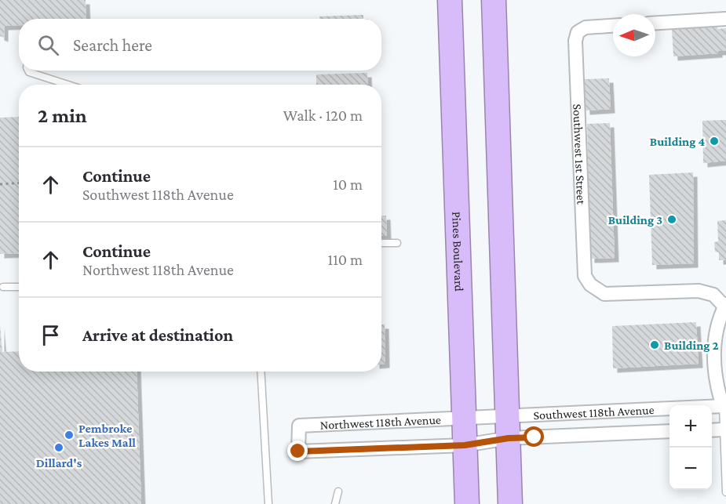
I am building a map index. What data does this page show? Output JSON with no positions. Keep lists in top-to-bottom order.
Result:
{
  "streets": {
    "highway": ["Pines Boulevard"],
    "street": ["Southwest 1st Street", "Southwest 118th Avenue", "Northwest 118th Avenue"]
  },
  "crossings": [
    ["Pines Boulevard", "Southwest 118th Avenue"],
    ["Pines Boulevard", "Northwest 118th Avenue"],
    ["Southwest 118th Avenue", "Northwest 118th Avenue"]
  ],
  "places": [
    "Building 4",
    "Building 3",
    "Building 2",
    "Pembroke Lakes Mall",
    "Dillard's"
  ],
  "north": "left",
  "page": {
    "search": "Search here",
    "heading": ["2 min", "Walk · 120 m"],
    "list": [
      ["Continue", "Southwest 118th Avenue", "10 m"],
      ["Continue", "Northwest 118th Avenue", "110 m"],
      "Arrive at destination"
    ],
    "map_buttons": ["+", "−"]
  }
}
